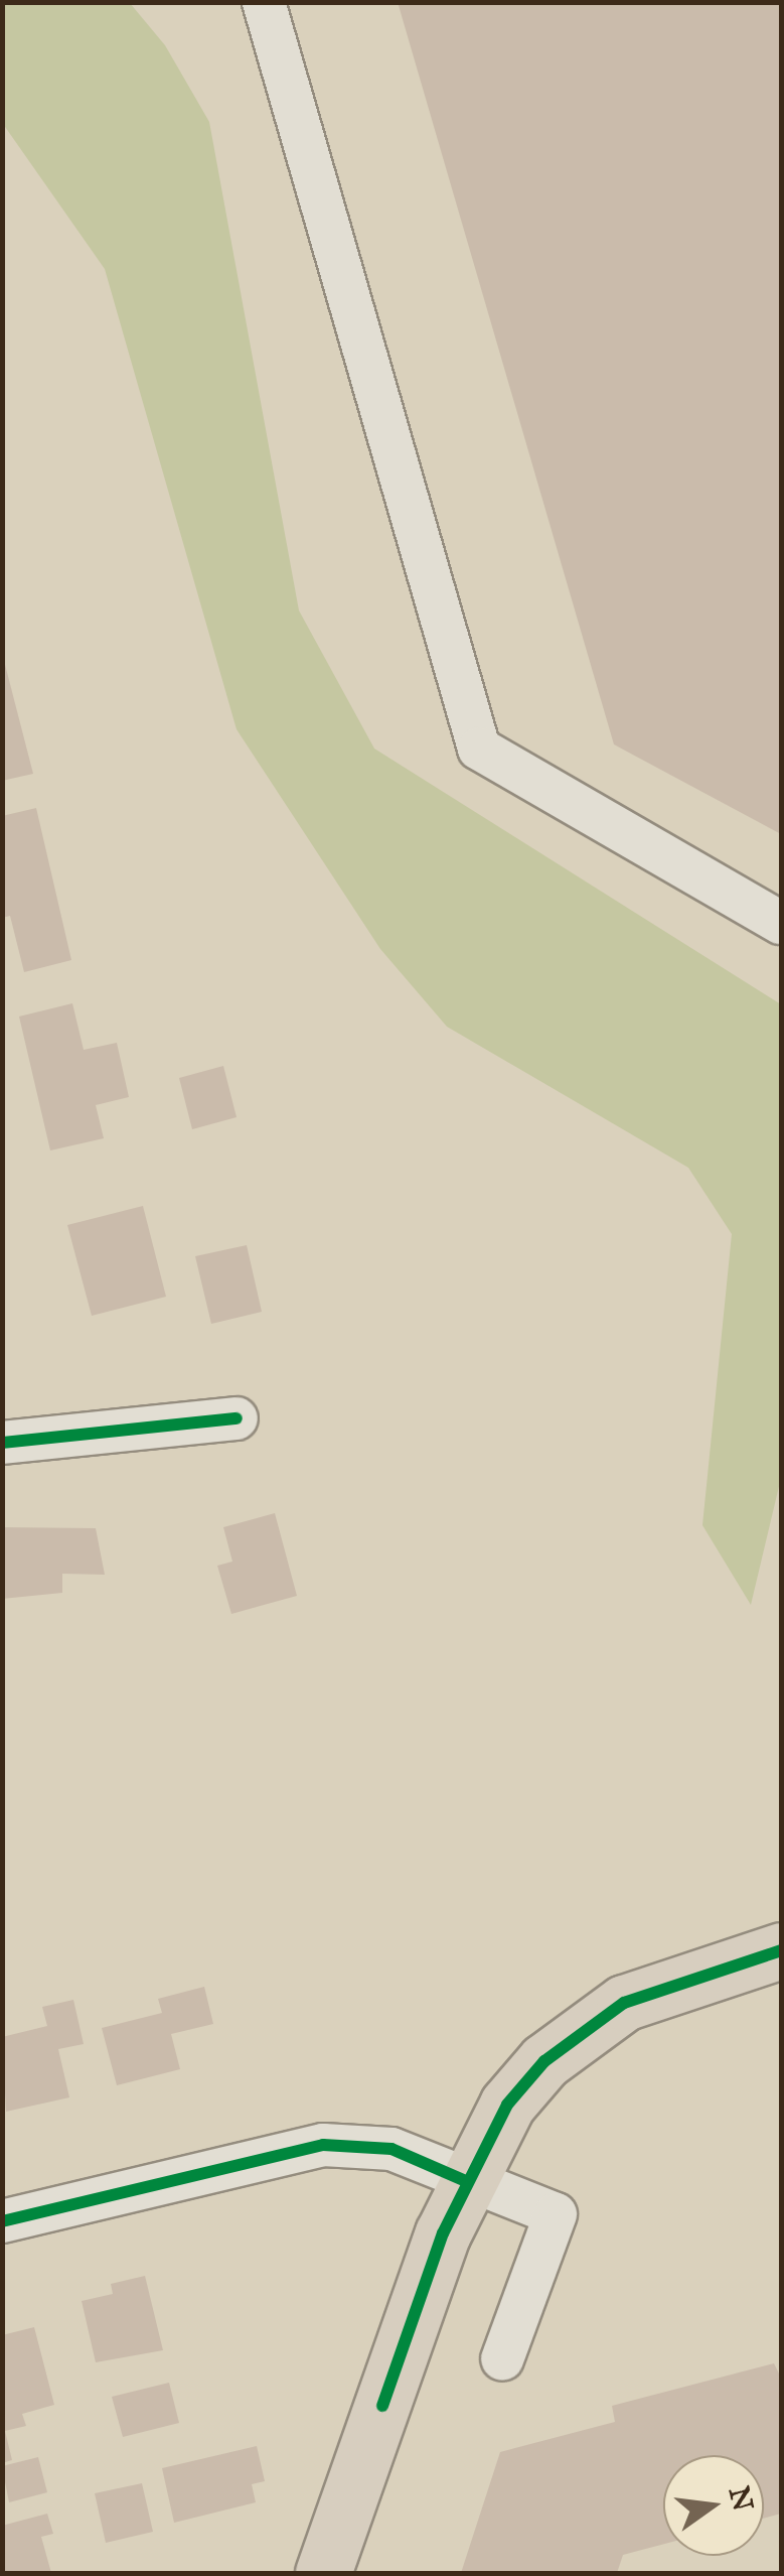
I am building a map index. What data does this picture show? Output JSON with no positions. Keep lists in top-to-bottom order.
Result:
{
  "north": "right"
}
